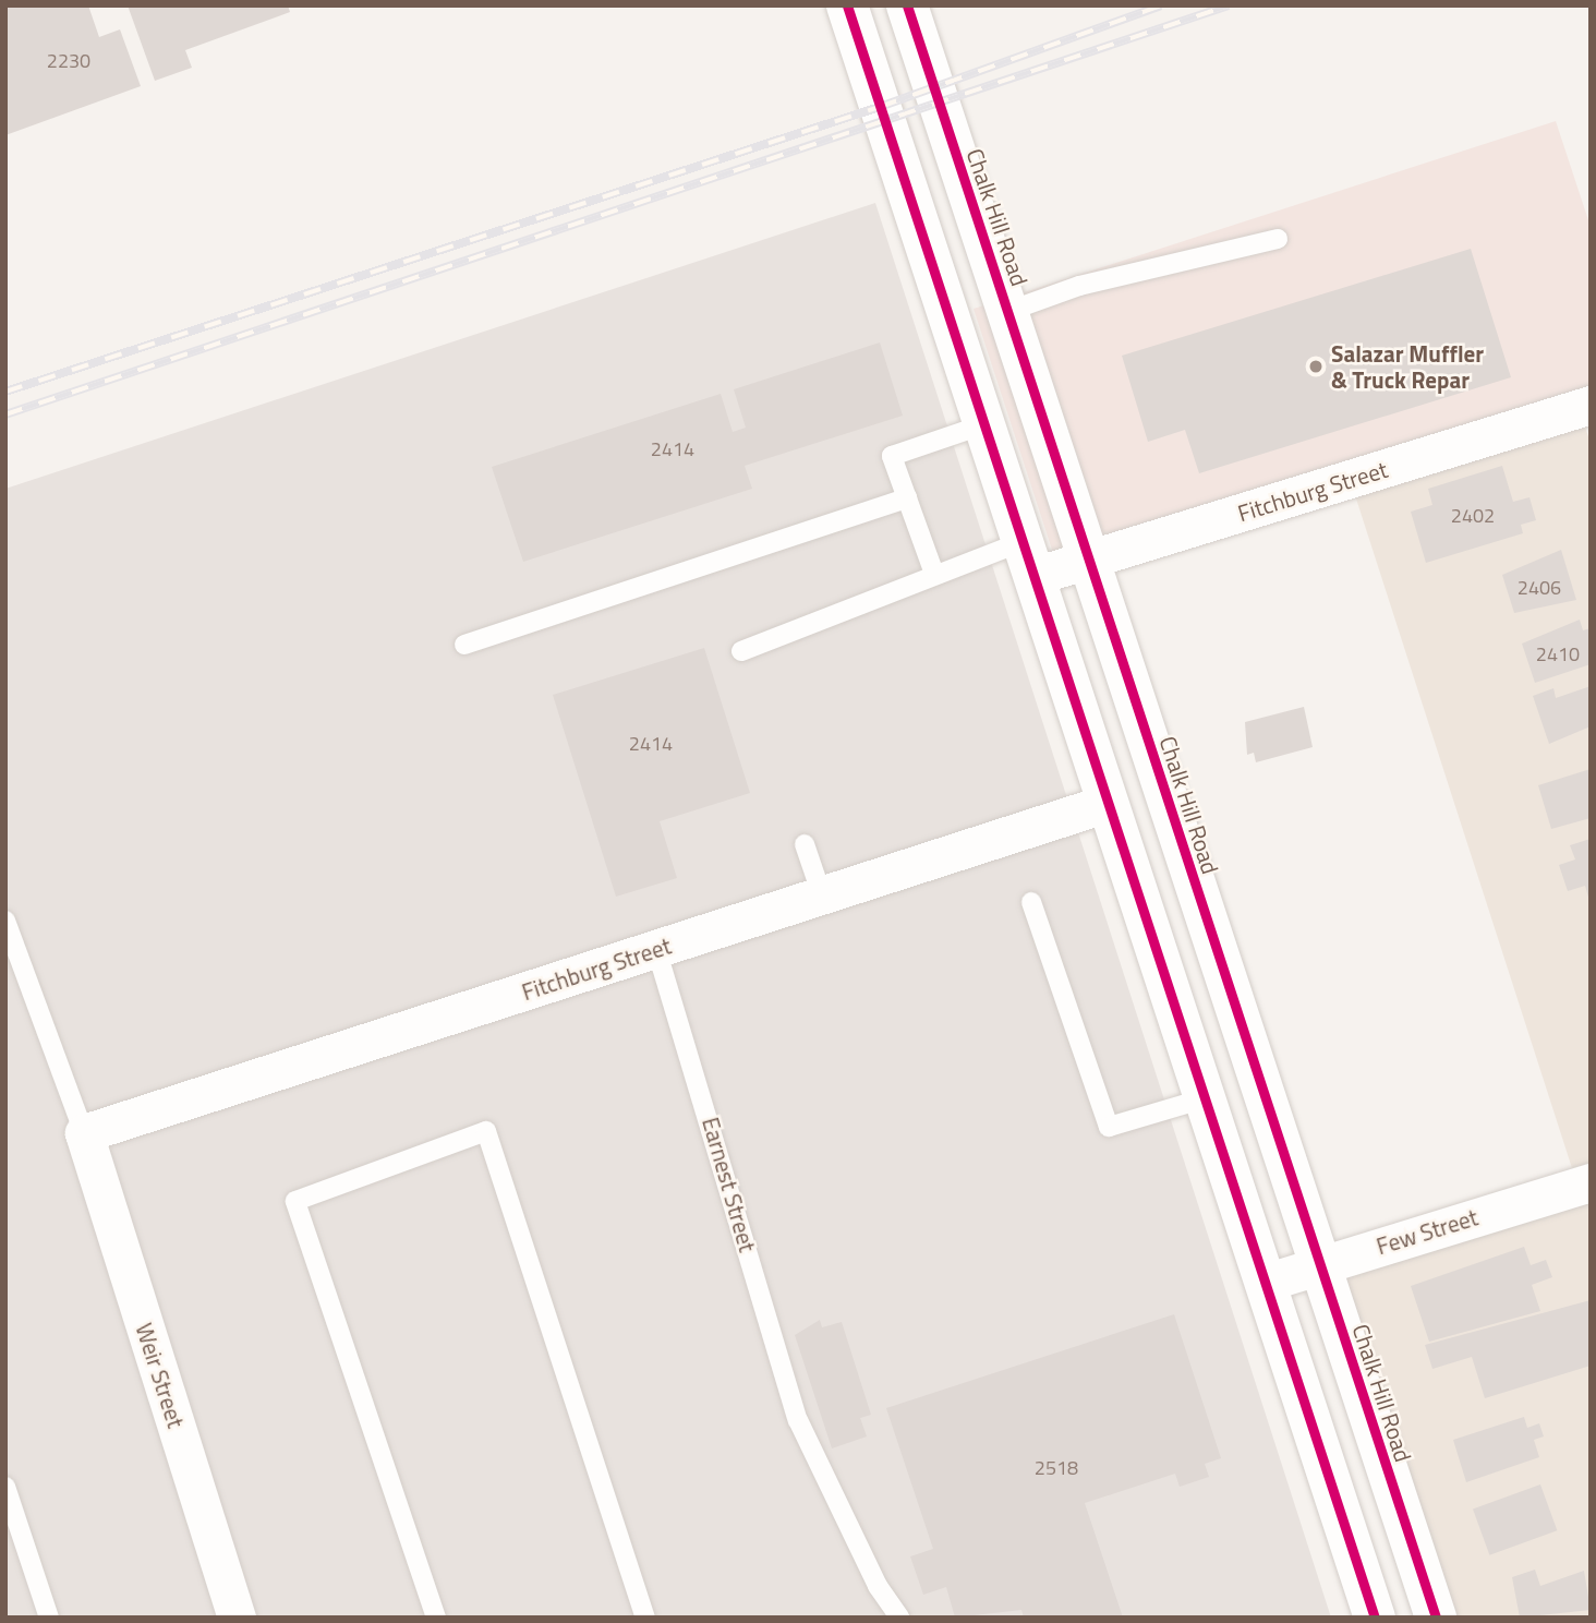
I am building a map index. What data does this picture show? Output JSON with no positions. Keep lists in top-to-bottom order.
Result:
{
  "streets": {
    "street": [
      "Chalk Hill Road",
      "Fitchburg Street",
      "Few Street",
      "Weir Street"
    ],
    "lane": ["Earnest Street"]
  },
  "crossings": [
    ["Chalk Hill Road", "Fitchburg Street"],
    ["Chalk Hill Road", "Few Street"],
    ["Fitchburg Street", "Earnest Street"],
    ["Fitchburg Street", "Weir Street"]
  ],
  "places": ["Salazar Muffler & Truck Repar"],
  "house_numbers": [
    "2230",
    "2414",
    "2402",
    "2406",
    "2410",
    "2414",
    "2518"
  ]
}
